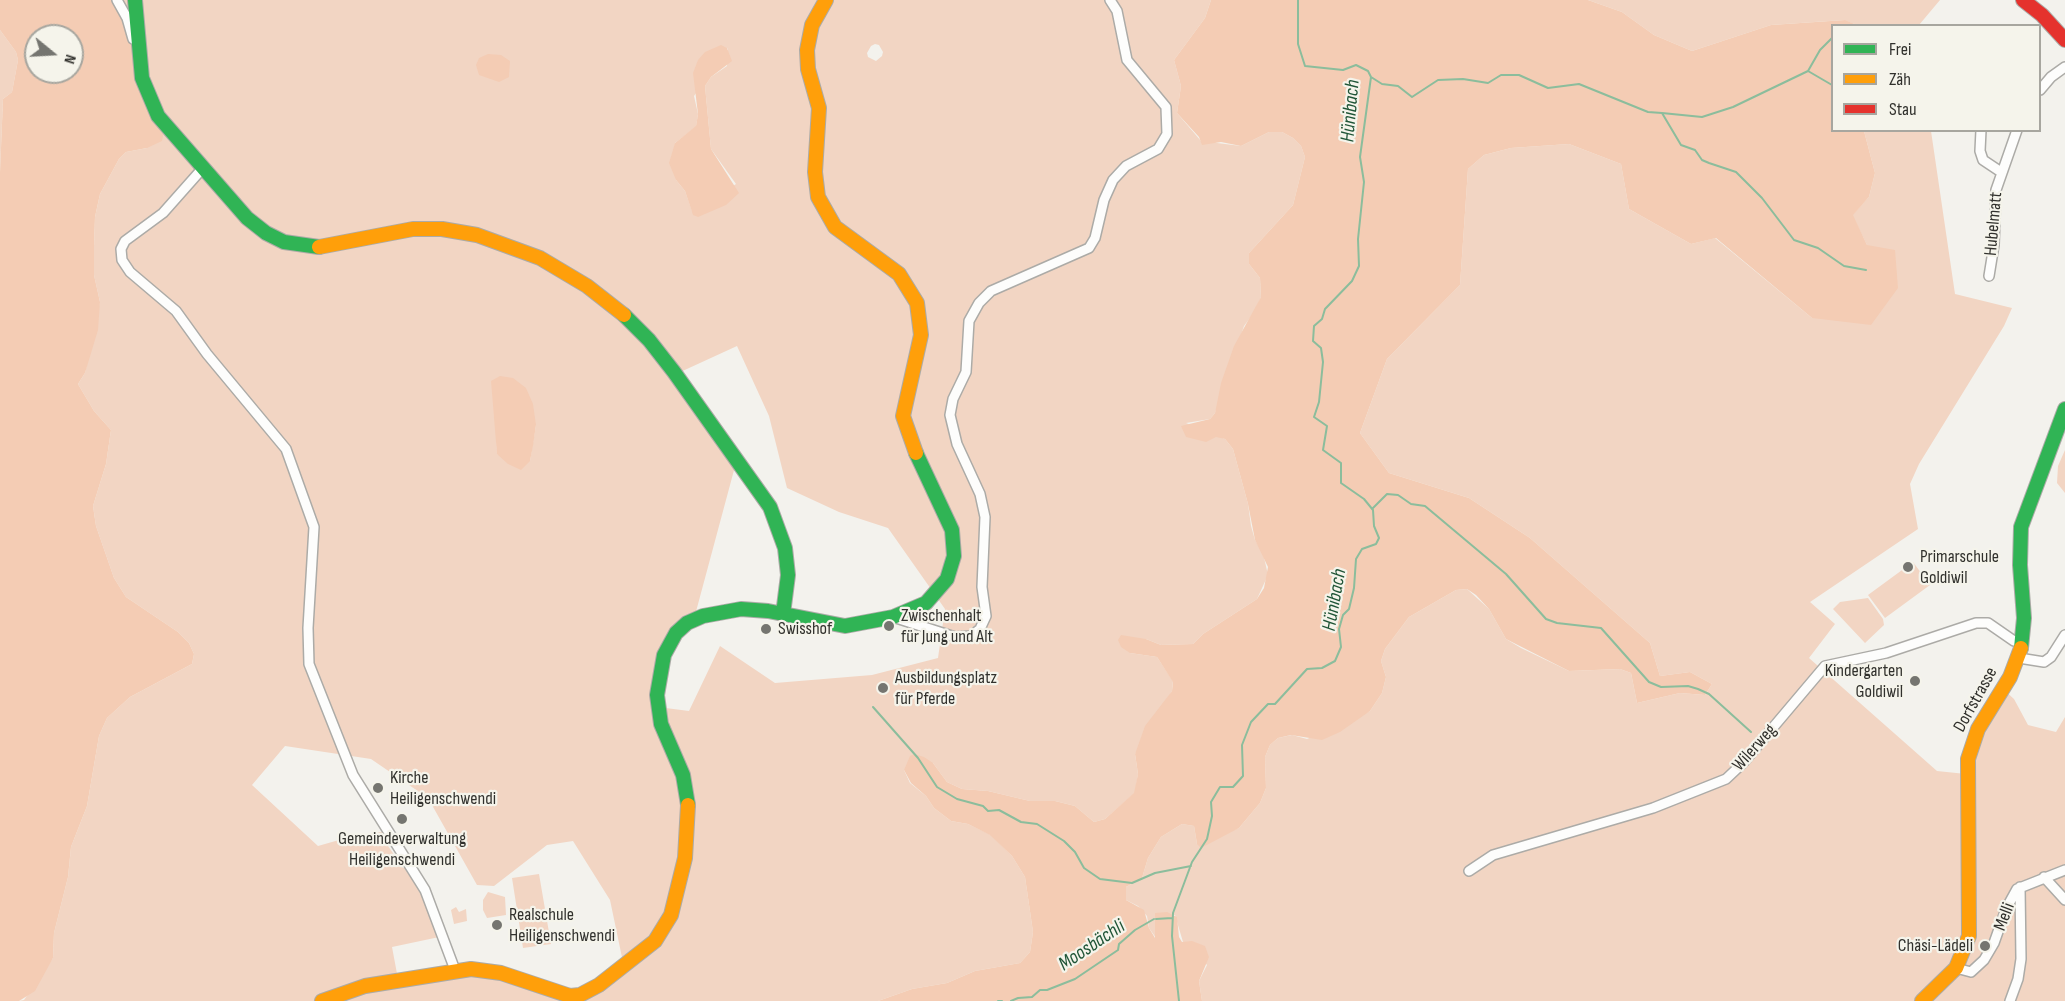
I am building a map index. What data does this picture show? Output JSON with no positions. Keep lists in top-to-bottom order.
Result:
{
  "streets": {
    "street": [
      "Hubelmatt",
      "Dorfstrasse",
      "Wilerweg",
      "Melli"
    ]
  },
  "crossings": [
    ["Dorfstrasse", "Wilerweg"],
    ["Dorfstrasse", "Melli"]
  ],
  "water": ["Hünibach", "Moosbächli"],
  "places": [
    "Primarschule Goldiwil",
    "Zwischenhalt für Jung und Alt",
    "Swisshof",
    "Kindergarten Goldiwil",
    "Ausbildungsplatz für Pferde",
    "Kirche Heiligenschwendi",
    "Gemeindeverwaltung Heiligenschwendi",
    "Realschule Heiligenschwendi",
    "Chäsi-Lädeli"
  ],
  "legend": ["Frei", "Zäh", "Stau"],
  "north": "right"
}
